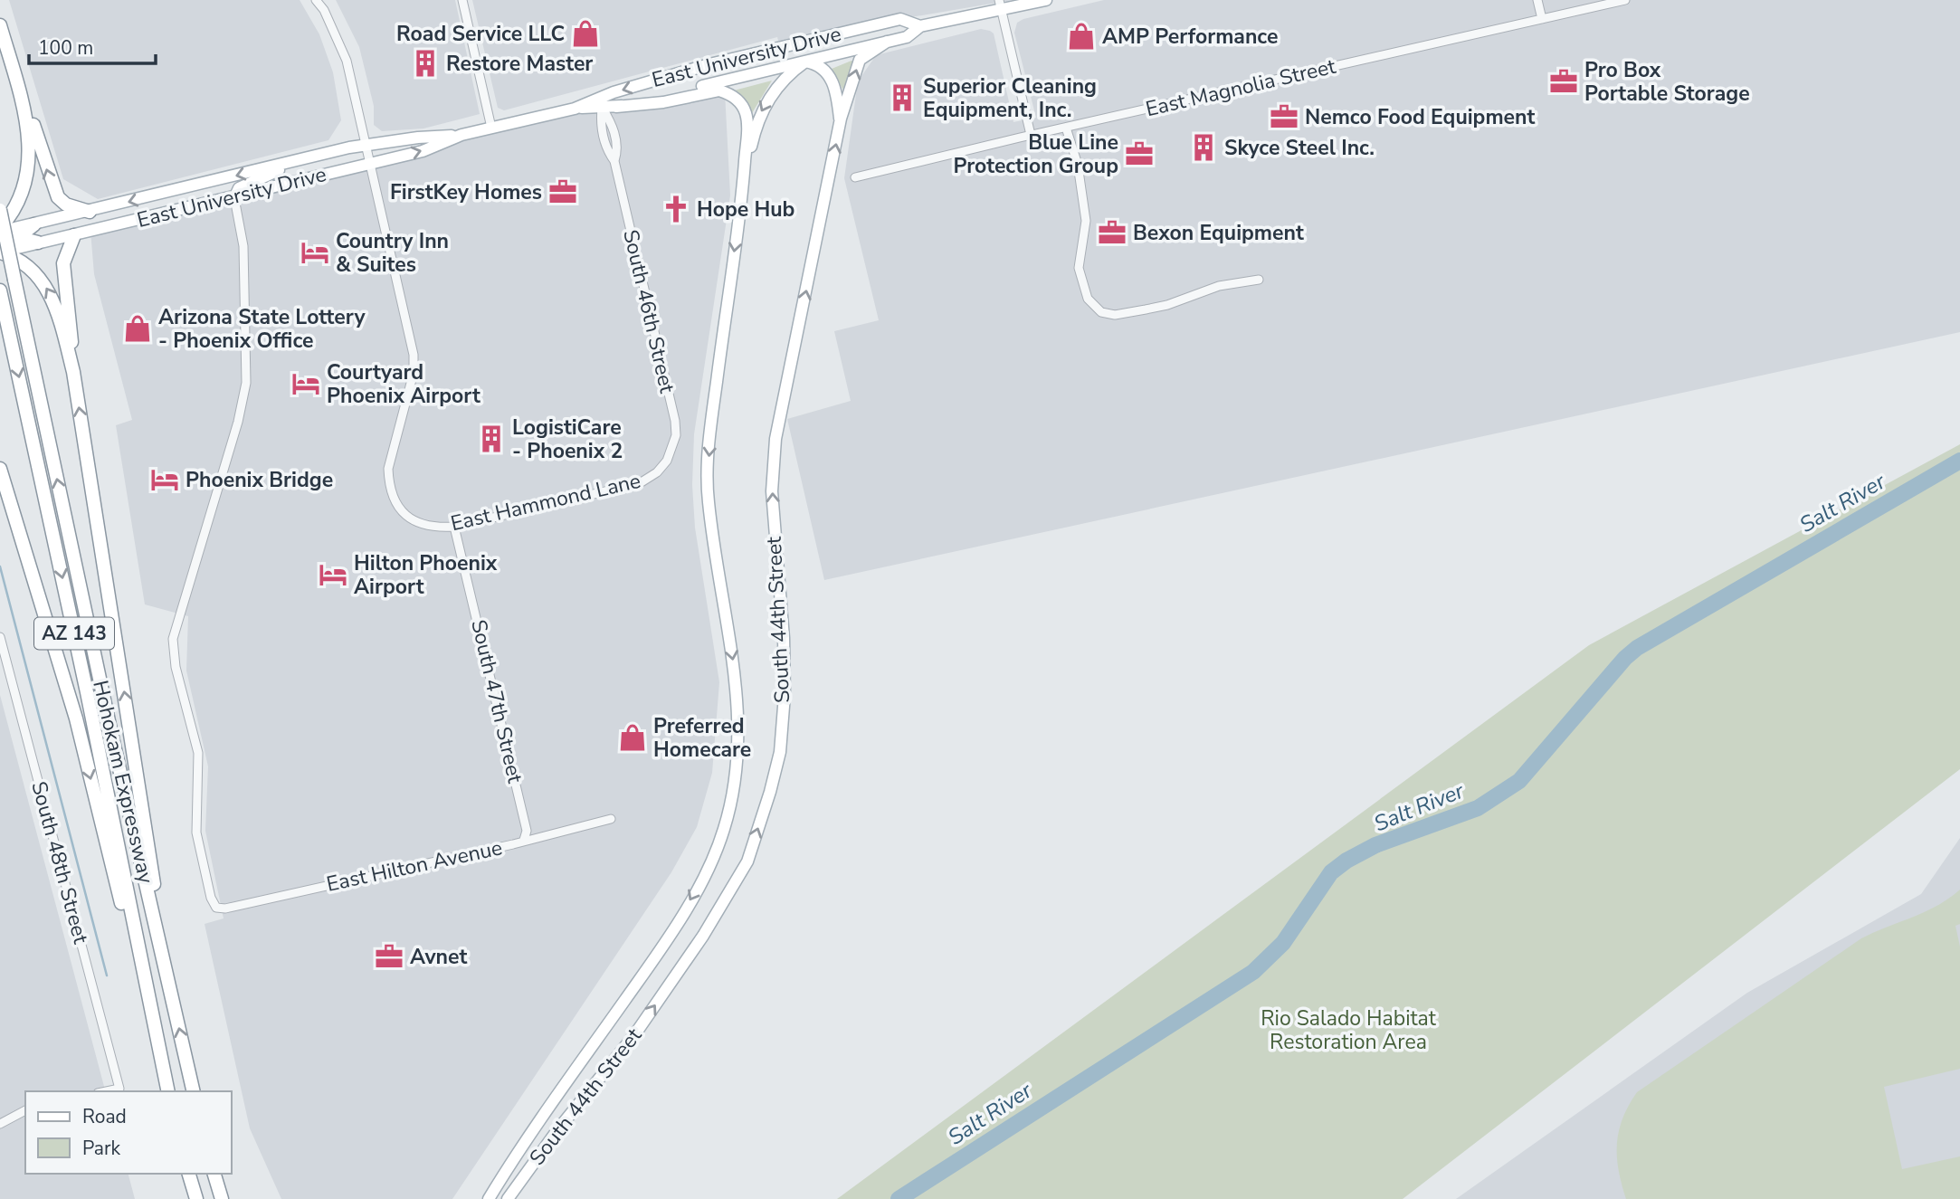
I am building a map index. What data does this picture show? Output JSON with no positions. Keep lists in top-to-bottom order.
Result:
{
  "streets": {
    "highway": ["AZ 143", "Hohokam Expressway"],
    "main road": ["East University Drive", "South 44th Street"],
    "street": [
      "East Magnolia Street",
      "South 46th Street",
      "East Hammond Lane",
      "South 47th Street",
      "South 48th Street",
      "East Hilton Avenue"
    ]
  },
  "crossings": [
    ["East University Drive", "South 46th Street"],
    ["East University Drive", "East Hammond Lane"],
    ["East University Drive", "South 44th Street"],
    ["East University Drive", "East Hilton Avenue"],
    ["South 46th Street", "East Hammond Lane"],
    ["East Hammond Lane", "South 47th Street"],
    ["South 47th Street", "East Hilton Avenue"]
  ],
  "water": ["Salt River"],
  "parks": ["Rio Salado Habitat Restoration Area"],
  "places": {
    "shop": [
      "Road Service LLC",
      "AMP Performance",
      "Arizona State Lottery - Phoenix Office",
      "Preferred Homecare"
    ],
    "building": [
      "Restore Master",
      "Superior Cleaning Equipment, Inc.",
      "Skyce Steel Inc.",
      "LogistiCare - Phoenix 2"
    ],
    "office": [
      "Pro Box Portable Storage",
      "Nemco Food Equipment",
      "Blue Line Protection Group",
      "FirstKey Homes",
      "Bexon Equipment",
      "Avnet"
    ],
    "church": ["Hope Hub"],
    "hotel": [
      "Country Inn & Suites",
      "Courtyard Phoenix Airport",
      "Phoenix Bridge",
      "Hilton Phoenix Airport"
    ]
  },
  "legend": ["Road", "Park"],
  "scale_bar": "100 m"
}
